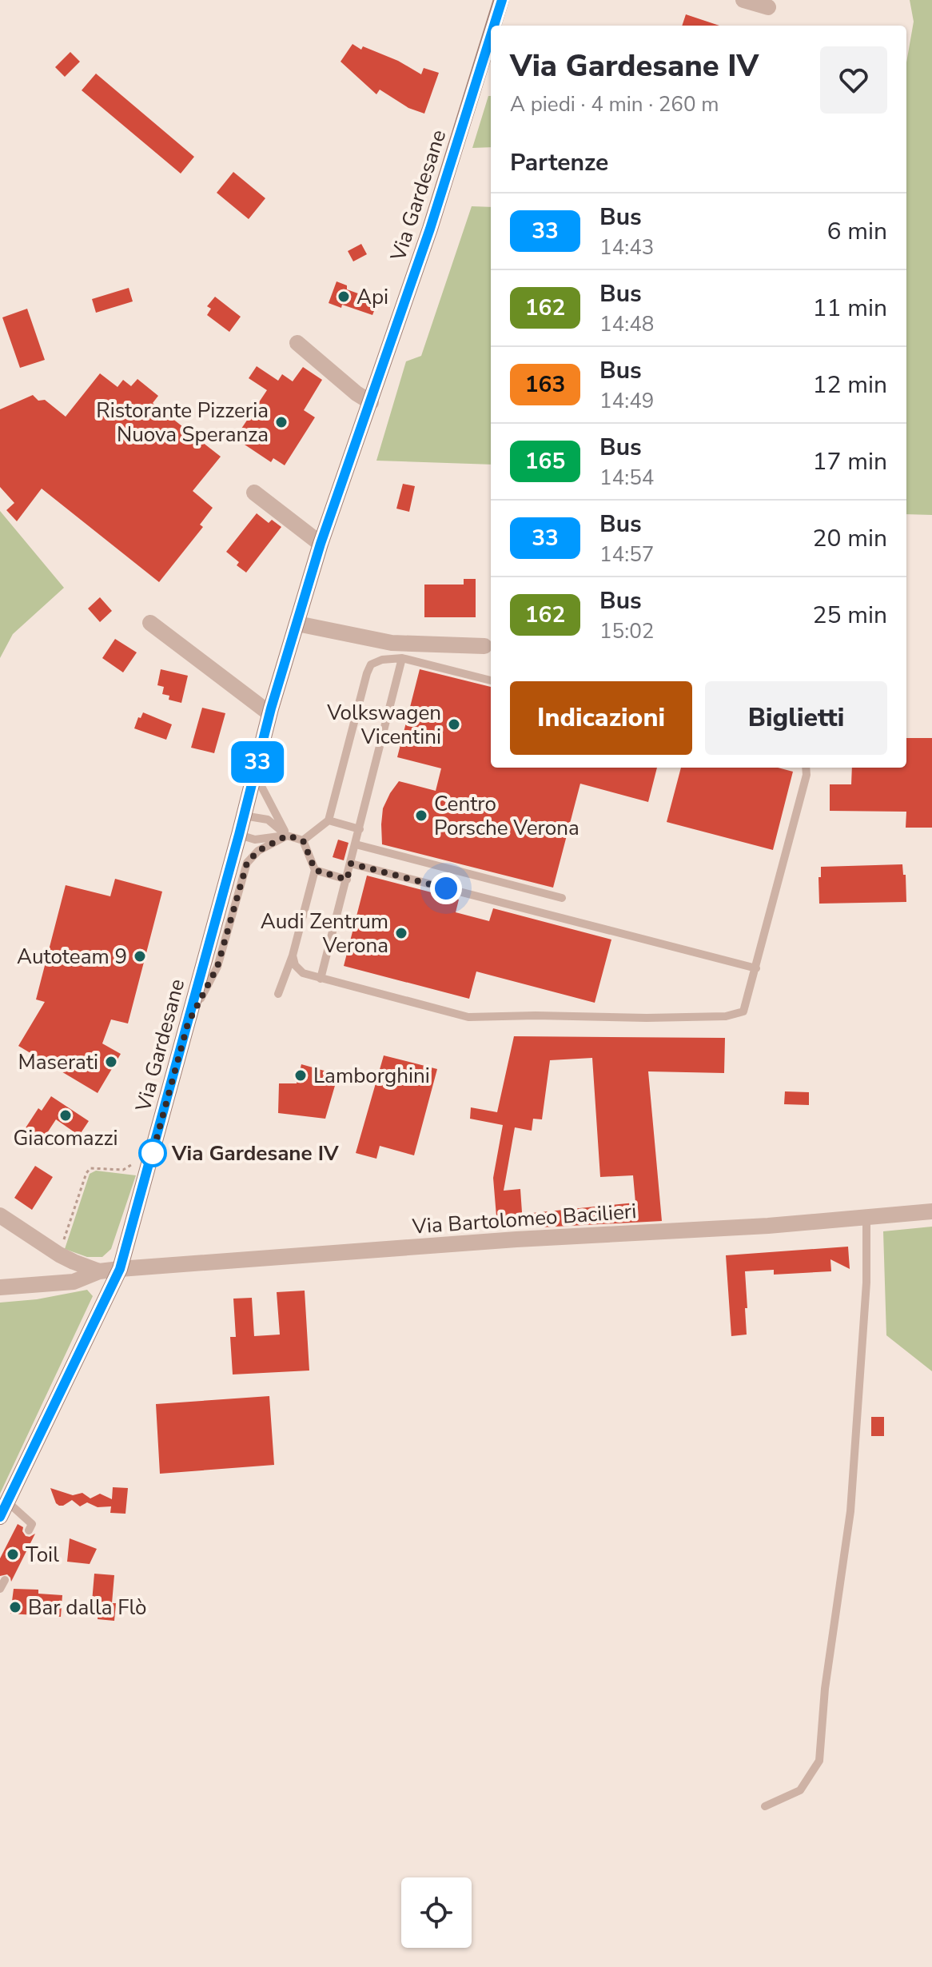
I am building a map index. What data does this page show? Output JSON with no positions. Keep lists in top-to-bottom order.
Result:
{
  "streets": {
    "main road": ["Via Gardesane"],
    "street": ["Via Bartolomeo Bacilieri"]
  },
  "crossings": [
    ["Via Gardesane", "Via Bartolomeo Bacilieri"]
  ],
  "places": [
    "Api",
    "Ristorante Pizzeria Nuova Speranza",
    "Volkswagen Vicentini",
    "Centro Porsche Verona",
    "Audi Zentrum Verona",
    "Autoteam 9",
    "Maserati",
    "Lamborghini",
    "Giacomazzi",
    "Via Gardesane IV",
    "Toil",
    "Bar dalla Flò"
  ],
  "lines": ["bus line 33"],
  "page": {
    "on_map": "33",
    "heading": [
      ["Via Gardesane IV", "A piedi · 4 min · 260 m"],
      "Partenze"
    ],
    "list": [
      {
        "mark": "33",
        "name": "Bus",
        "note": "14:43",
        "value": "6 min"
      },
      {
        "mark": "162",
        "name": "Bus",
        "note": "14:48",
        "value": "11 min"
      },
      {
        "mark": "163",
        "name": "Bus",
        "note": "14:49",
        "value": "12 min"
      },
      {
        "mark": "165",
        "name": "Bus",
        "note": "14:54",
        "value": "17 min"
      },
      {
        "mark": "33",
        "name": "Bus",
        "note": "14:57",
        "value": "20 min"
      },
      {
        "mark": "162",
        "name": "Bus",
        "note": "15:02",
        "value": "25 min"
      }
    ],
    "buttons": ["Indicazioni", "Biglietti"]
  }
}
